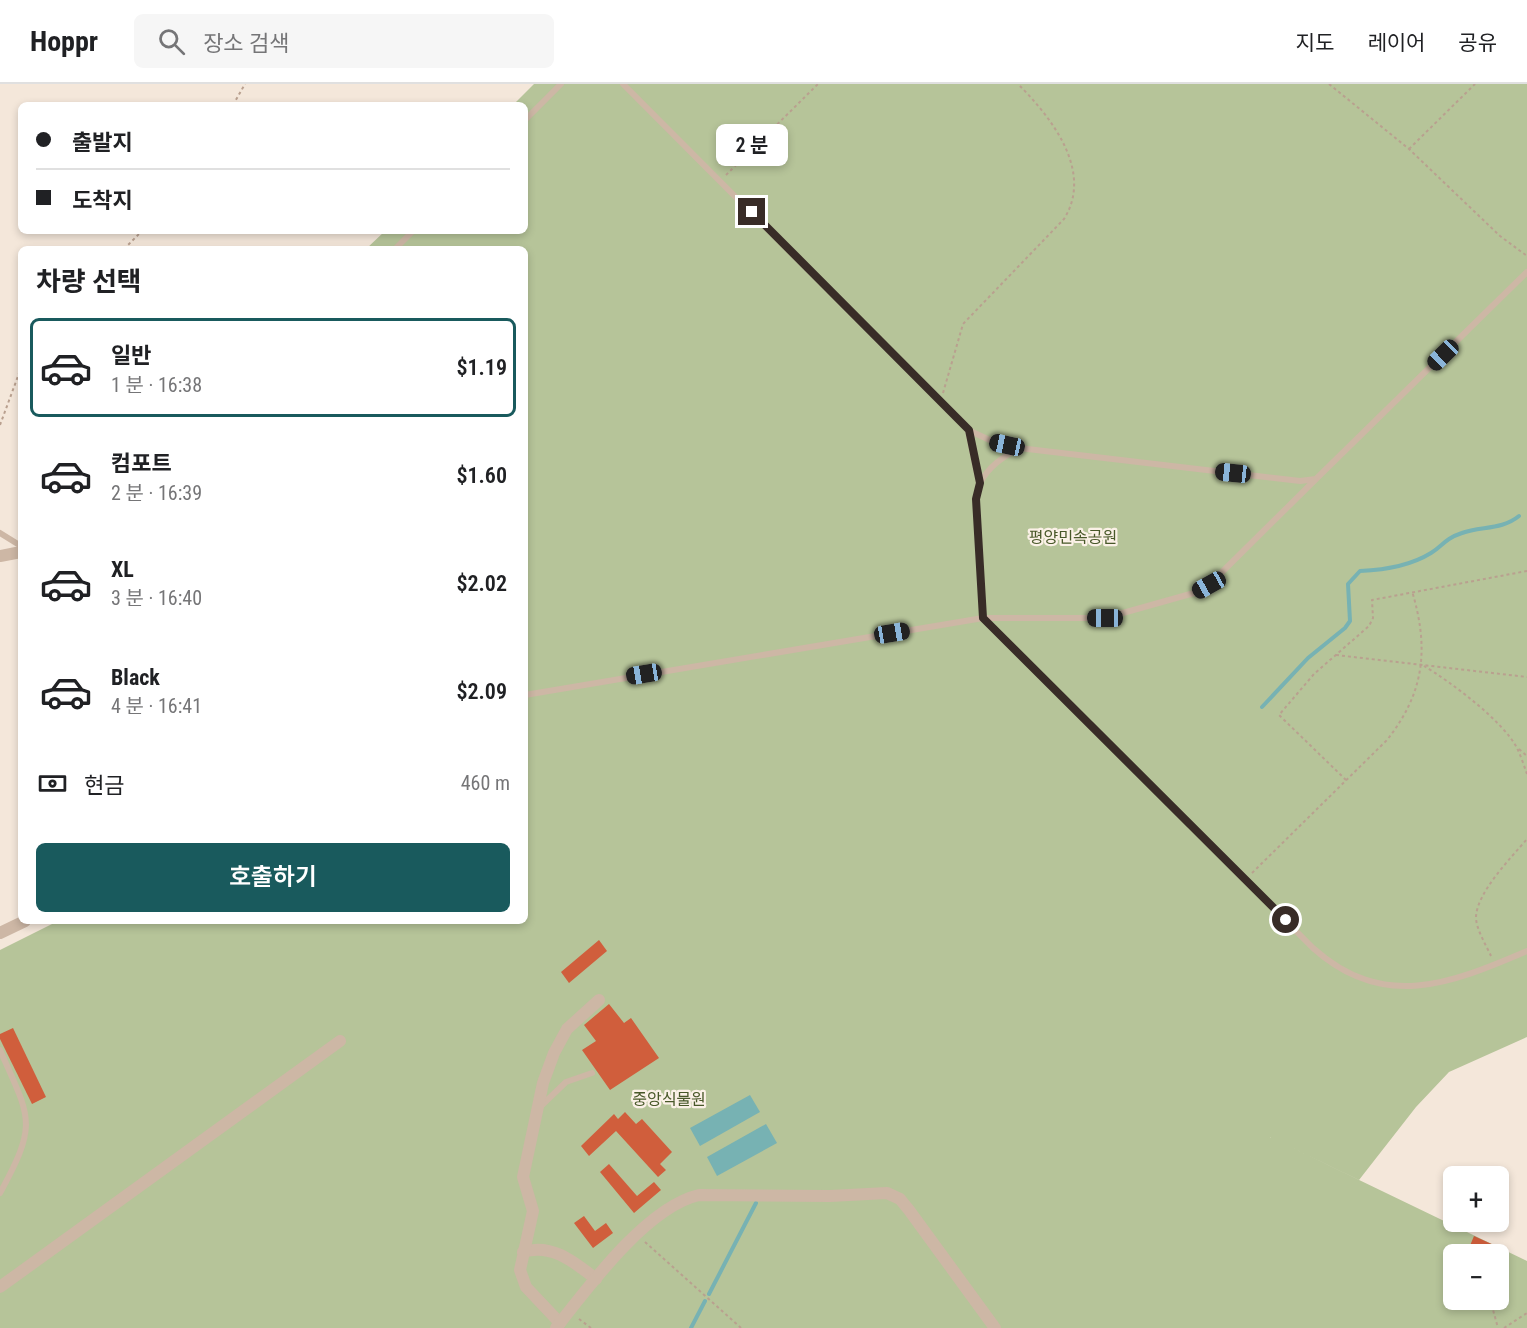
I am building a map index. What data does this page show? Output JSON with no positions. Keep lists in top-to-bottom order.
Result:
{
  "parks": ["평양민속공원", "중앙식물원"],
  "page": {
    "header": "Hoppr",
    "search": "장소 검색",
    "nav": ["지도", "레이어", "공유"],
    "banner": ["출발지", "도착지"],
    "bubble": "2 분",
    "heading": "차량 선택",
    "list": [
      {
        "name": "일반",
        "note": "1 분 · 16:38",
        "value": "$1.19"
      },
      {
        "name": "컴포트",
        "note": "2 분 · 16:39",
        "value": "$1.60"
      },
      {
        "name": "XL",
        "note": "3 분 · 16:40",
        "value": "$2.02"
      },
      {
        "name": "Black",
        "note": "4 분 · 16:41",
        "value": "$2.09"
      }
    ],
    "pay": ["현금", "460 m"],
    "buttons": "호출하기",
    "map_buttons": ["+", "−"]
  }
}
